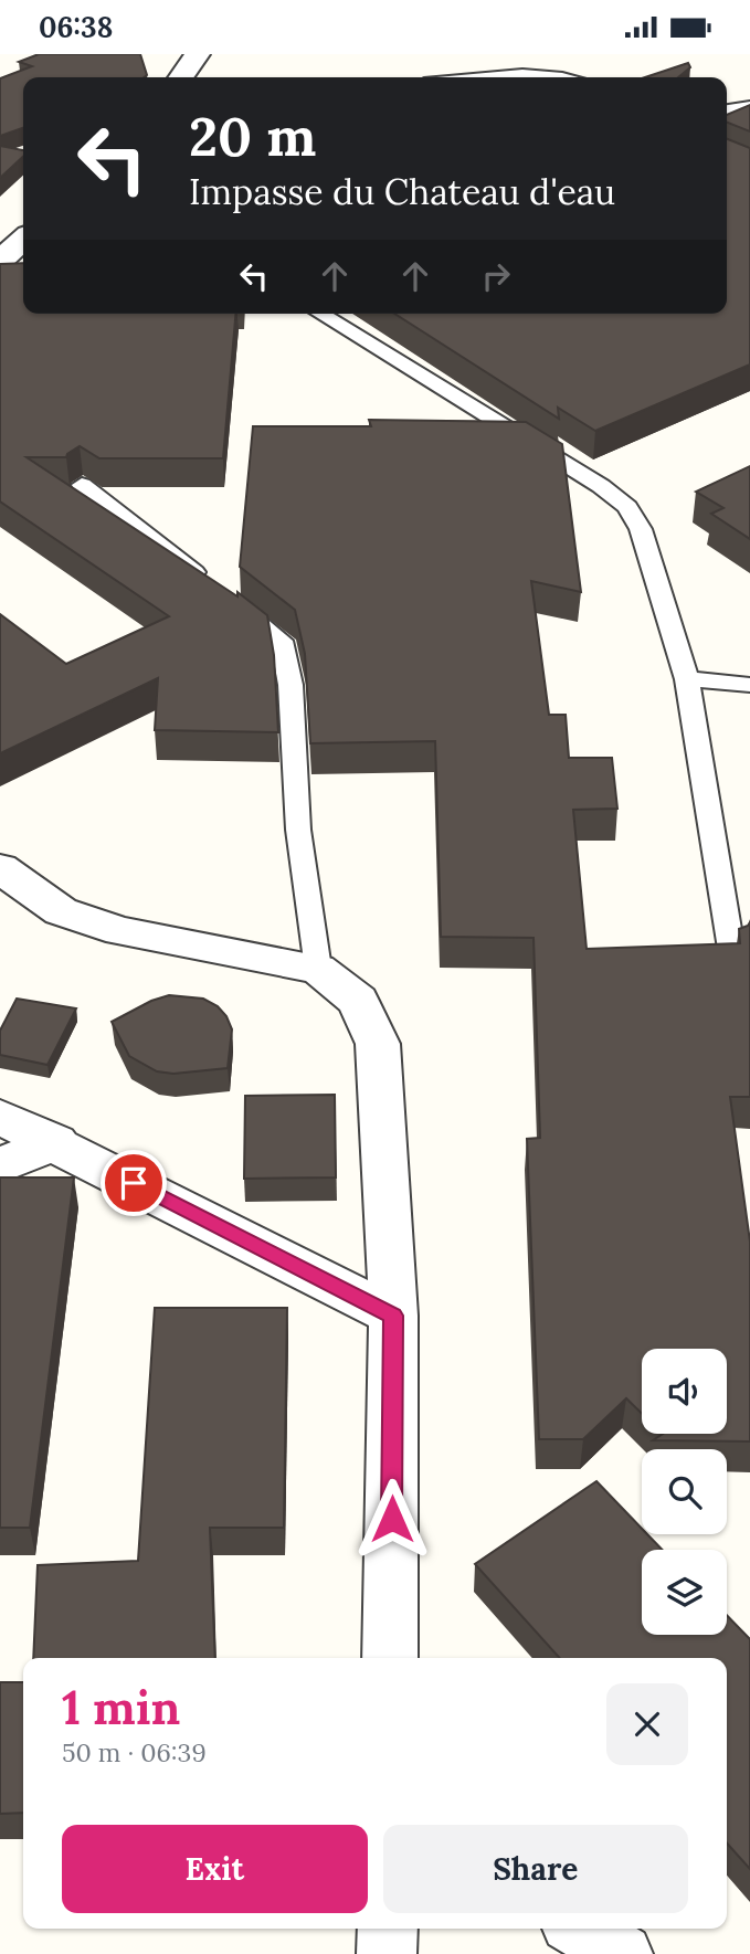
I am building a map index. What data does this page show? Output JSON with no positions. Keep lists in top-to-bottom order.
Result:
{
  "page": {
    "status": "06:38",
    "turn": ["20 m", "Impasse du Chateau d'eau"],
    "heading": ["1 min", "50 m · 06:39"],
    "buttons": ["Exit", "Share"]
  }
}
